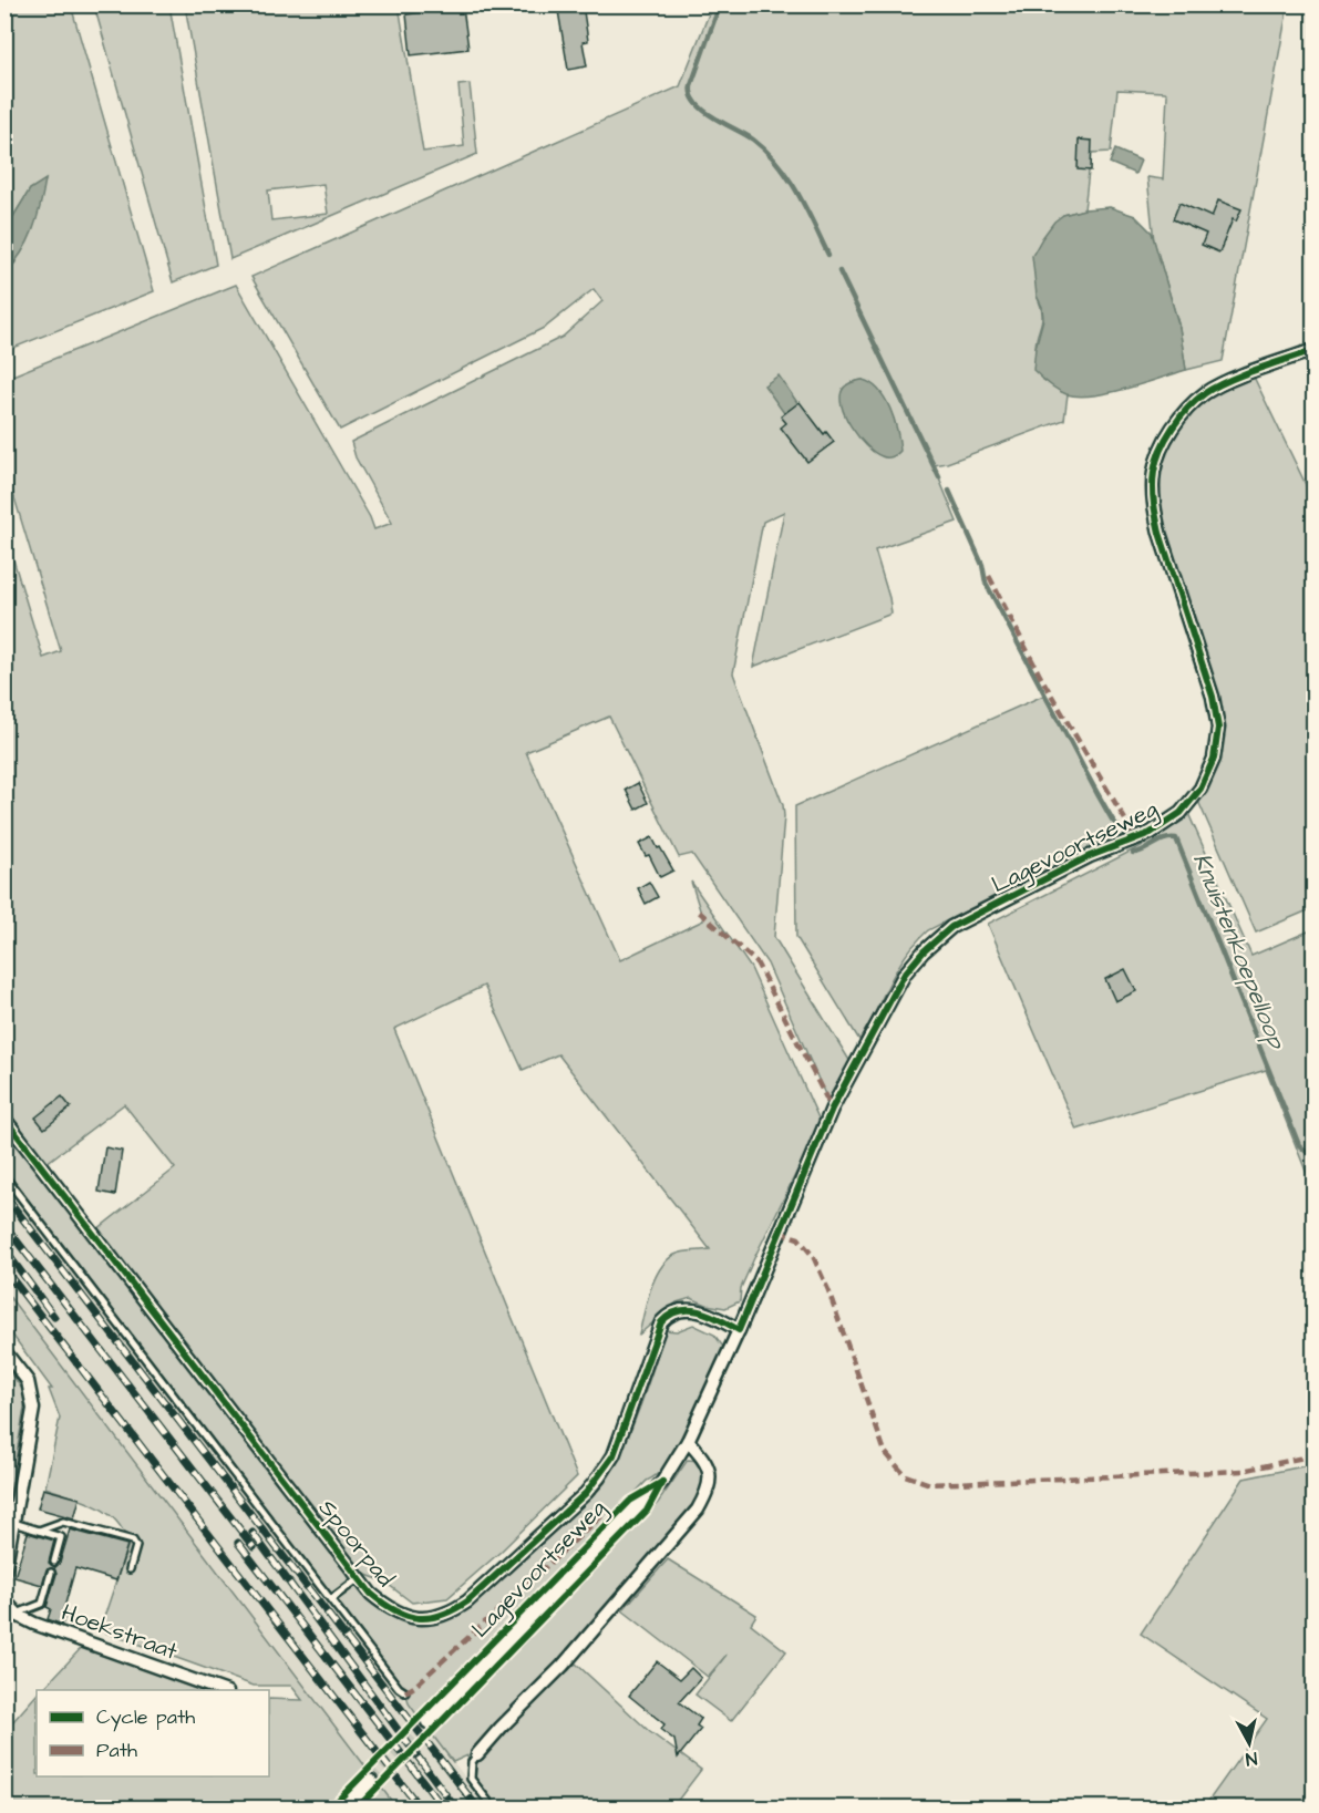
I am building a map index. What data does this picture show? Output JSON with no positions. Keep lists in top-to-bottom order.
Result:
{
  "streets": {
    "street": ["Lagevoortseweg", "Spoorpad", "Hoekstraat"]
  },
  "crossings": [
    ["Lagevoortseweg", "Spoorpad"]
  ],
  "water": ["Knuistenkoepelloop"],
  "legend": ["Cycle path", "Path"],
  "north": "bottom"
}
